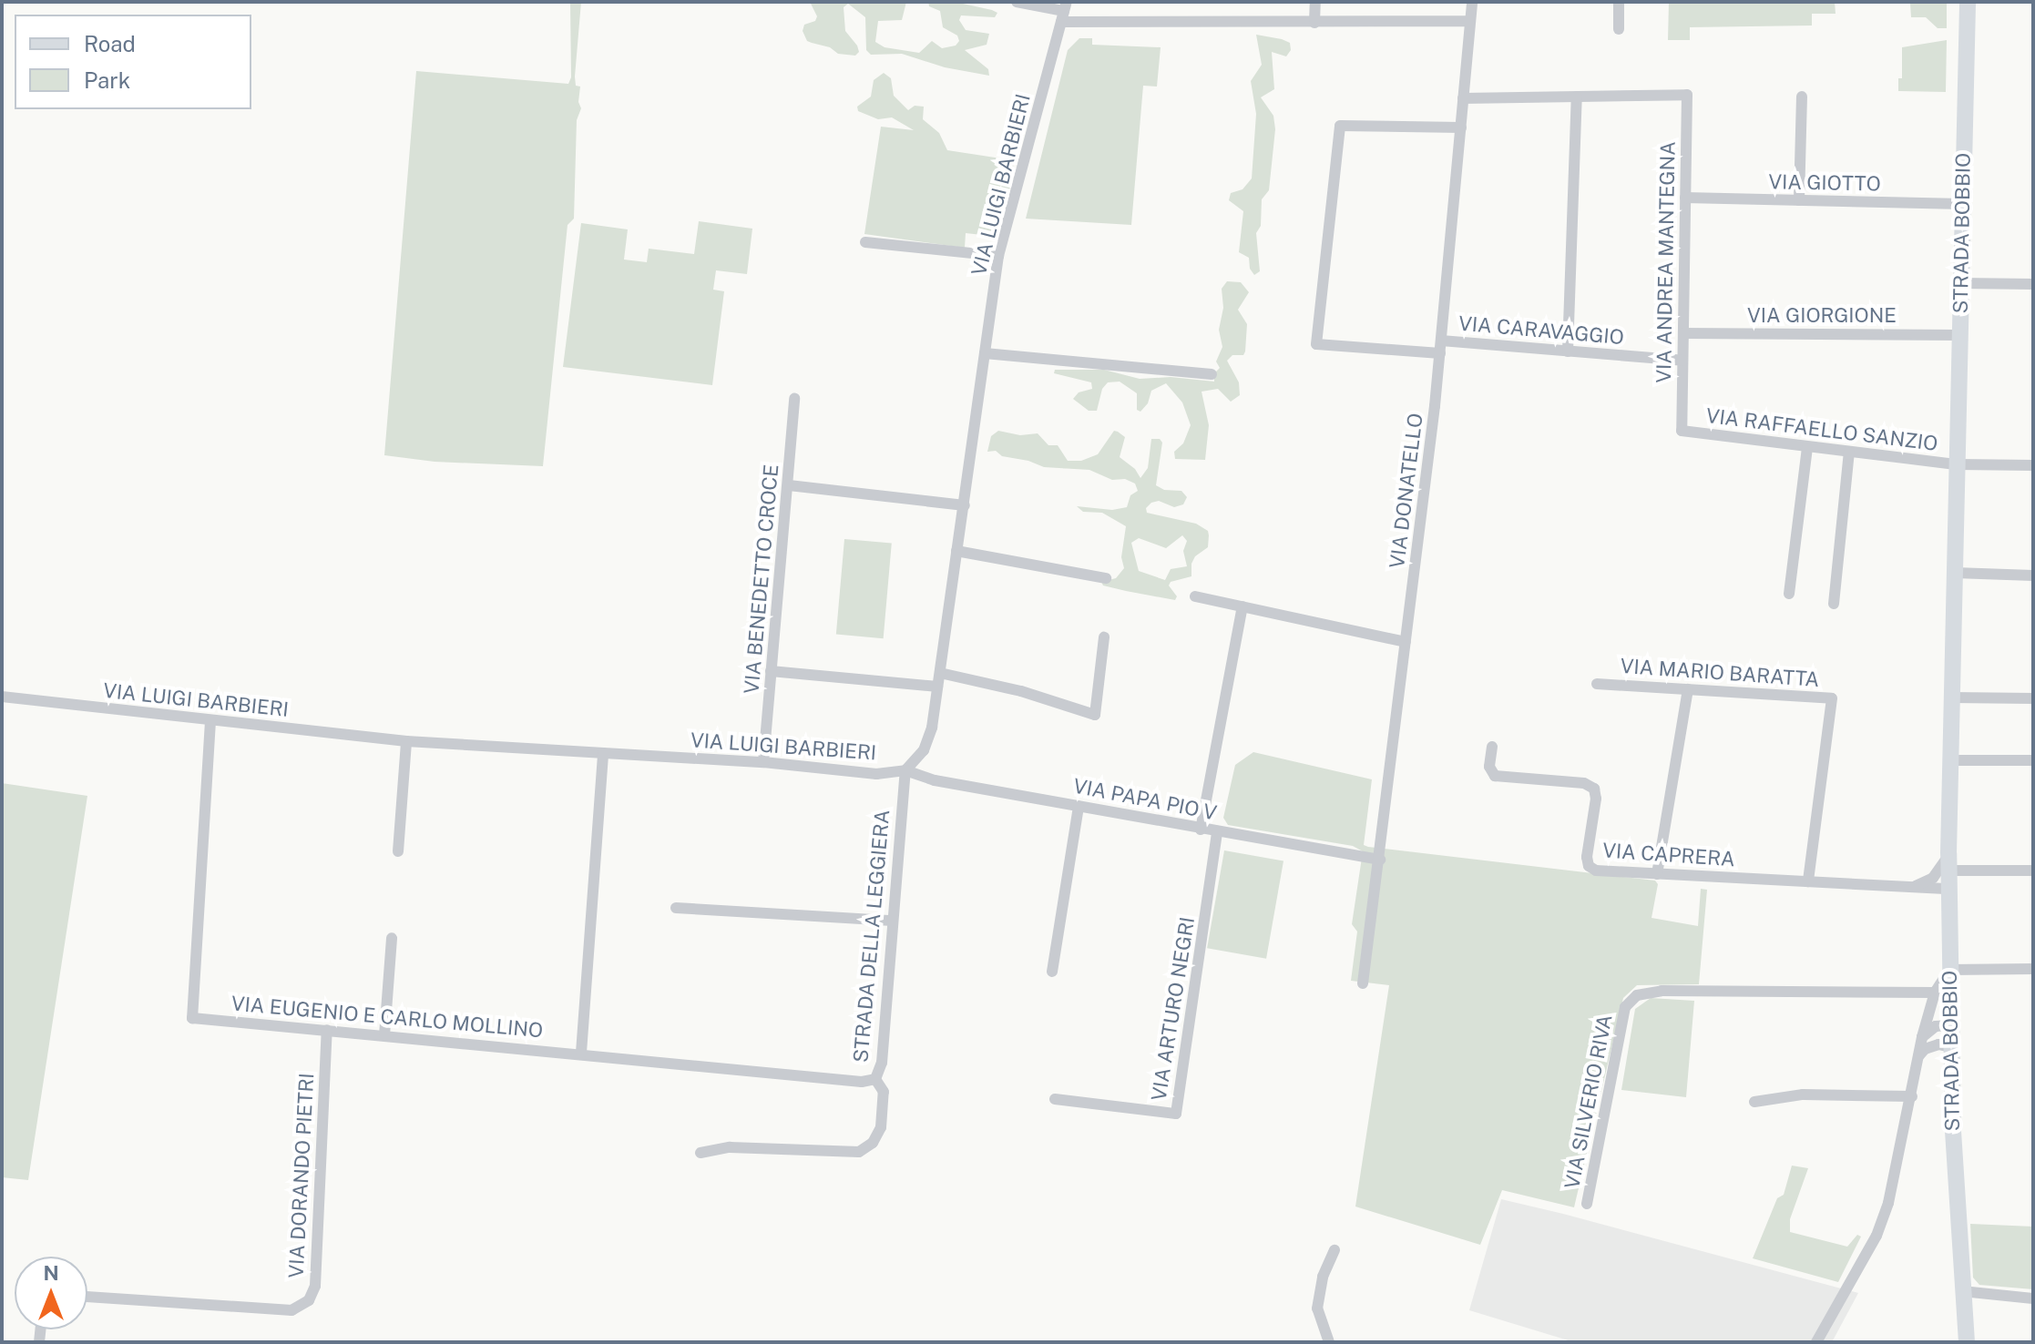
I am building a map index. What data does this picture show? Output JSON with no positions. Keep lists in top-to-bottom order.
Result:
{
  "streets": {
    "main road": ["STRADA BOBBIO"],
    "street": [
      "VIA GIOTTO",
      "VIA LUIGI BARBIERI",
      "VIA ANDREA MANTEGNA",
      "VIA GIORGIONE",
      "VIA CARAVAGGIO",
      "VIA RAFFAELLO SANZIO",
      "VIA DONATELLO",
      "VIA BENEDETTO CROCE",
      "VIA MARIO BARATTA",
      "VIA PAPA PIO V",
      "VIA CAPRERA",
      "STRADA DELLA LEGGIERA",
      "VIA ARTURO NEGRI",
      "VIA EUGENIO E CARLO MOLLINO",
      "VIA SILVERIO RIVA",
      "VIA DORANDO PIETRI"
    ]
  },
  "crossings": [
    ["VIA GIOTTO", "STRADA BOBBIO"],
    ["VIA GIOTTO", "VIA ANDREA MANTEGNA"],
    ["VIA LUIGI BARBIERI", "VIA BENEDETTO CROCE"],
    ["VIA LUIGI BARBIERI", "VIA PAPA PIO V"],
    ["VIA LUIGI BARBIERI", "STRADA DELLA LEGGIERA"],
    ["VIA LUIGI BARBIERI", "VIA EUGENIO E CARLO MOLLINO"],
    ["STRADA BOBBIO", "VIA GIORGIONE"],
    ["STRADA BOBBIO", "VIA RAFFAELLO SANZIO"],
    ["STRADA BOBBIO", "VIA CAPRERA"],
    ["VIA ANDREA MANTEGNA", "VIA GIORGIONE"],
    ["VIA ANDREA MANTEGNA", "VIA CARAVAGGIO"],
    ["VIA ANDREA MANTEGNA", "VIA RAFFAELLO SANZIO"],
    ["VIA CARAVAGGIO", "VIA DONATELLO"],
    ["VIA DONATELLO", "VIA PAPA PIO V"],
    ["VIA MARIO BARATTA", "VIA CAPRERA"],
    ["VIA PAPA PIO V", "STRADA DELLA LEGGIERA"],
    ["VIA PAPA PIO V", "VIA ARTURO NEGRI"],
    ["STRADA DELLA LEGGIERA", "VIA EUGENIO E CARLO MOLLINO"],
    ["VIA EUGENIO E CARLO MOLLINO", "VIA DORANDO PIETRI"]
  ],
  "legend": ["Road", "Park"],
  "north": "top"
}
